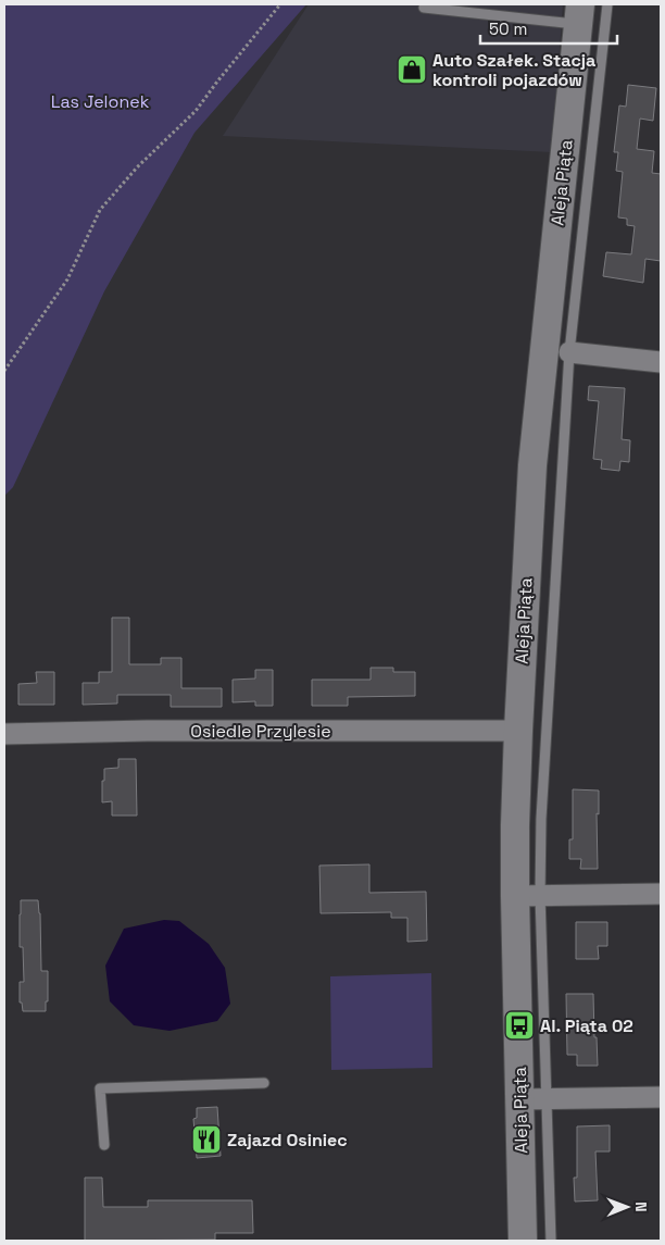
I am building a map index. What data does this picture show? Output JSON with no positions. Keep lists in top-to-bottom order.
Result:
{
  "streets": {
    "street": ["Aleja Piąta", "Osiedle Przylesie"]
  },
  "crossings": [
    ["Aleja Piąta", "Osiedle Przylesie"]
  ],
  "parks": ["Las Jelonek"],
  "places": {
    "shop": ["Auto Szałek. Stacja kontroli pojazdów"],
    "bus stop": ["Al. Piąta 02"],
    "restaurant": ["Zajazd Osiniec"]
  },
  "scale_bar": "50 m",
  "north": "right"
}
